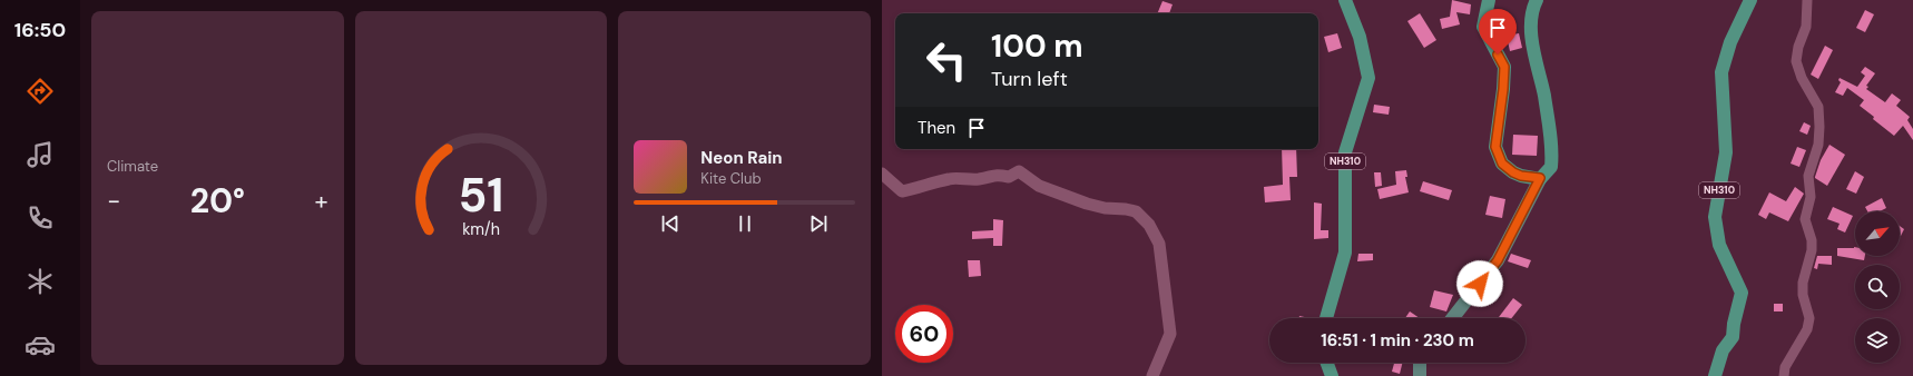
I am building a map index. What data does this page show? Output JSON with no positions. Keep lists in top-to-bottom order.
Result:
{
  "streets": {
    "highway": ["NH310"]
  },
  "north": "top right",
  "page": {
    "tabs": "16:50",
    "tile": "Climate",
    "turn": ["100 m", "Turn left"],
    "then": "Then",
    "song": ["Neon Rain", "Kite Club"],
    "heat": ["−", "20°", "+"],
    "limit": "60",
    "trip": "16:51 · 1 min · 230 m",
    "gauge": ["51", "km/h"]
  }
}
